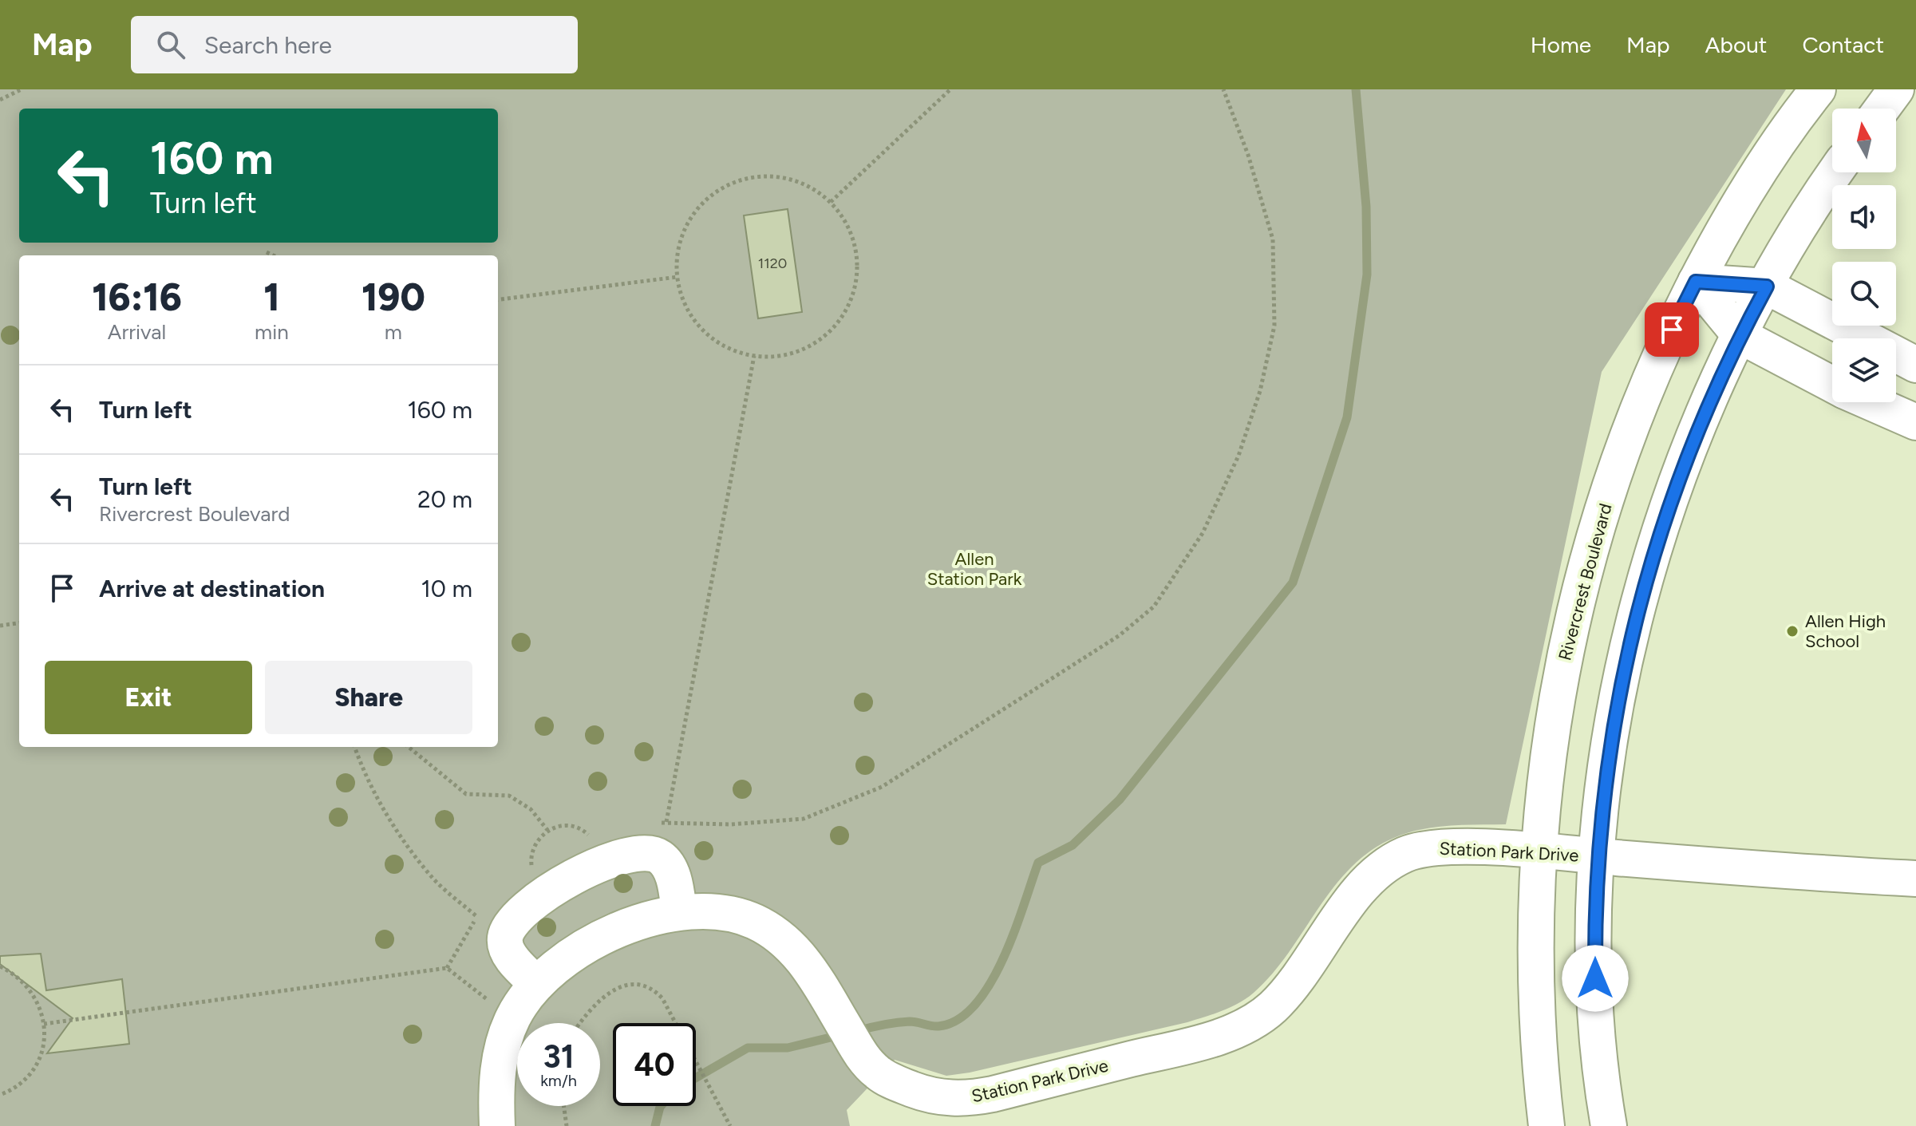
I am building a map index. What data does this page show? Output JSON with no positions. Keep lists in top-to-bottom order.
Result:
{
  "streets": {
    "street": ["Rivercrest Boulevard", "Station Park Drive"]
  },
  "crossings": [
    ["Rivercrest Boulevard", "Station Park Drive"]
  ],
  "parks": ["Allen Station Park"],
  "places": ["Allen High School"],
  "house_numbers": ["1120"],
  "north": "top",
  "page": {
    "header": "Map",
    "search": "Search here",
    "nav": [
      "Home",
      "Map",
      "About",
      "Contact"
    ],
    "turn": ["160 m", "Turn left"],
    "eta": [
      "16:16",
      "Arrival",
      "1",
      "min",
      "190",
      "m"
    ],
    "list": [
      {
        "name": "Turn left",
        "value": "160 m"
      },
      {
        "name": "Turn left",
        "note": "Rivercrest Boulevard",
        "value": "20 m"
      },
      {
        "name": "Arrive at destination",
        "value": "10 m"
      }
    ],
    "buttons": ["Exit", "Share"],
    "speed": "31 km/h",
    "limit": "40"
  }
}
